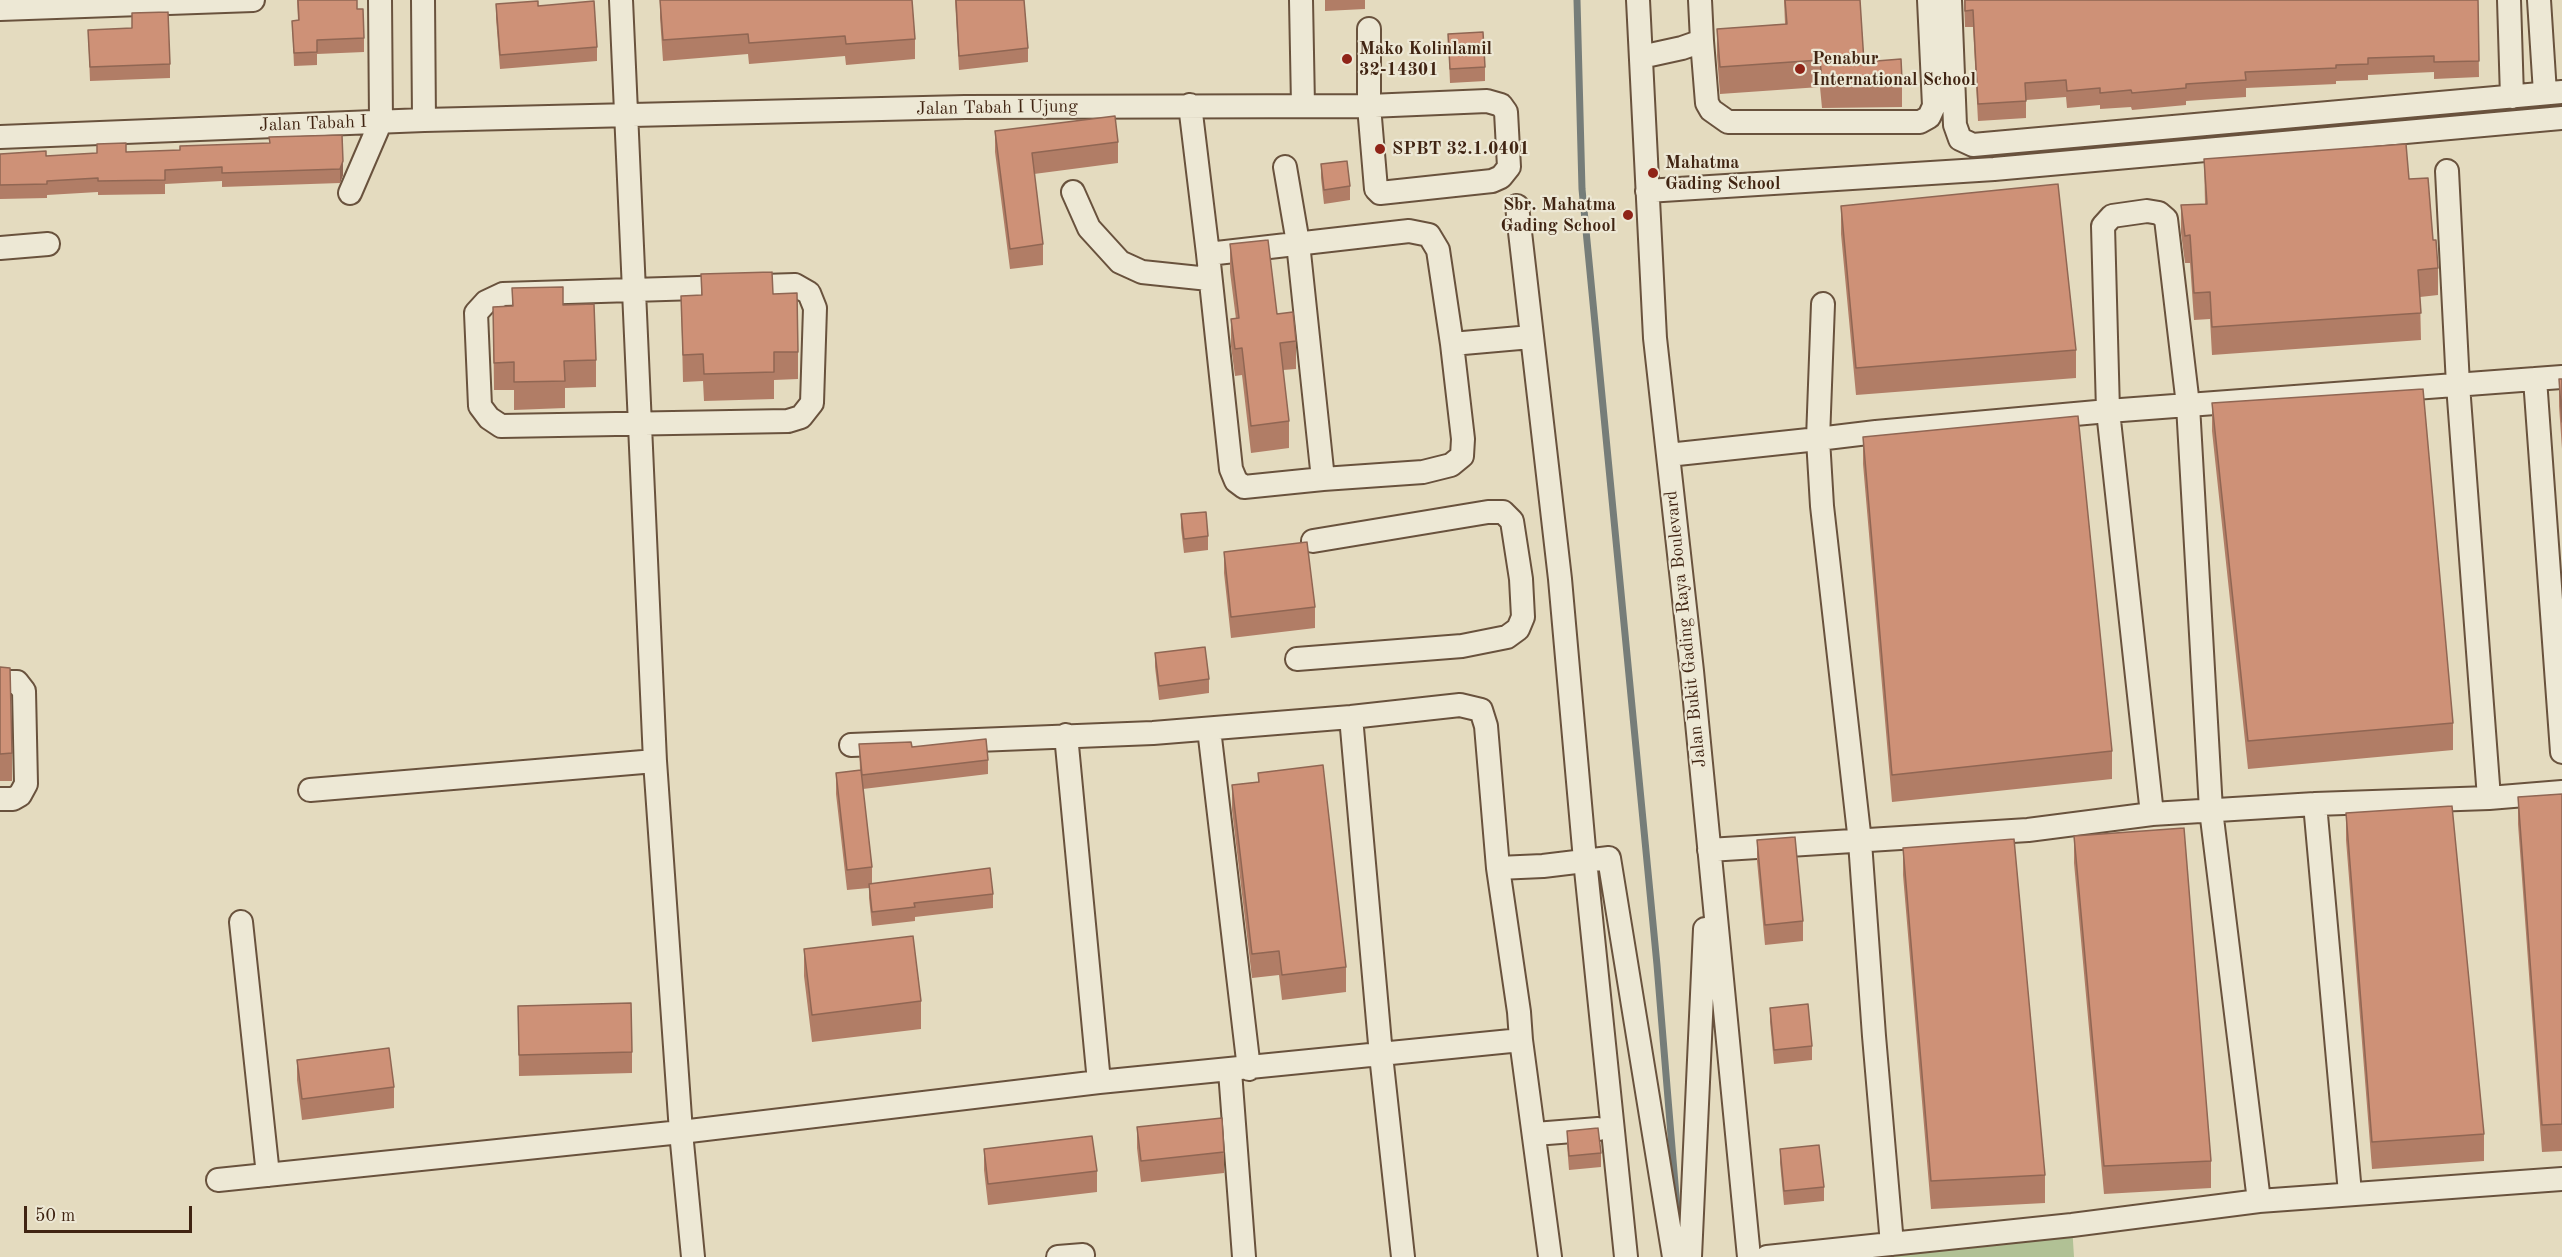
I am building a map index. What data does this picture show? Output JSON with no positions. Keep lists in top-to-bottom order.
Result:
{
  "streets": {
    "street": ["Jalan Tabah I Ujung", "Jalan Tabah I", "Jalan Bukit Gading Raya Boulevard"]
  },
  "crossings": [
    ["Jalan Tabah I Ujung", "Jalan Tabah I"]
  ],
  "places": [
    "Mako Kolinlamil 32-14301",
    "Penabur International School",
    "SPBT 32.1.0401",
    "Mahatma Gading School",
    "Sbr. Mahatma Gading School"
  ],
  "scale_bar": "50 m"
}
